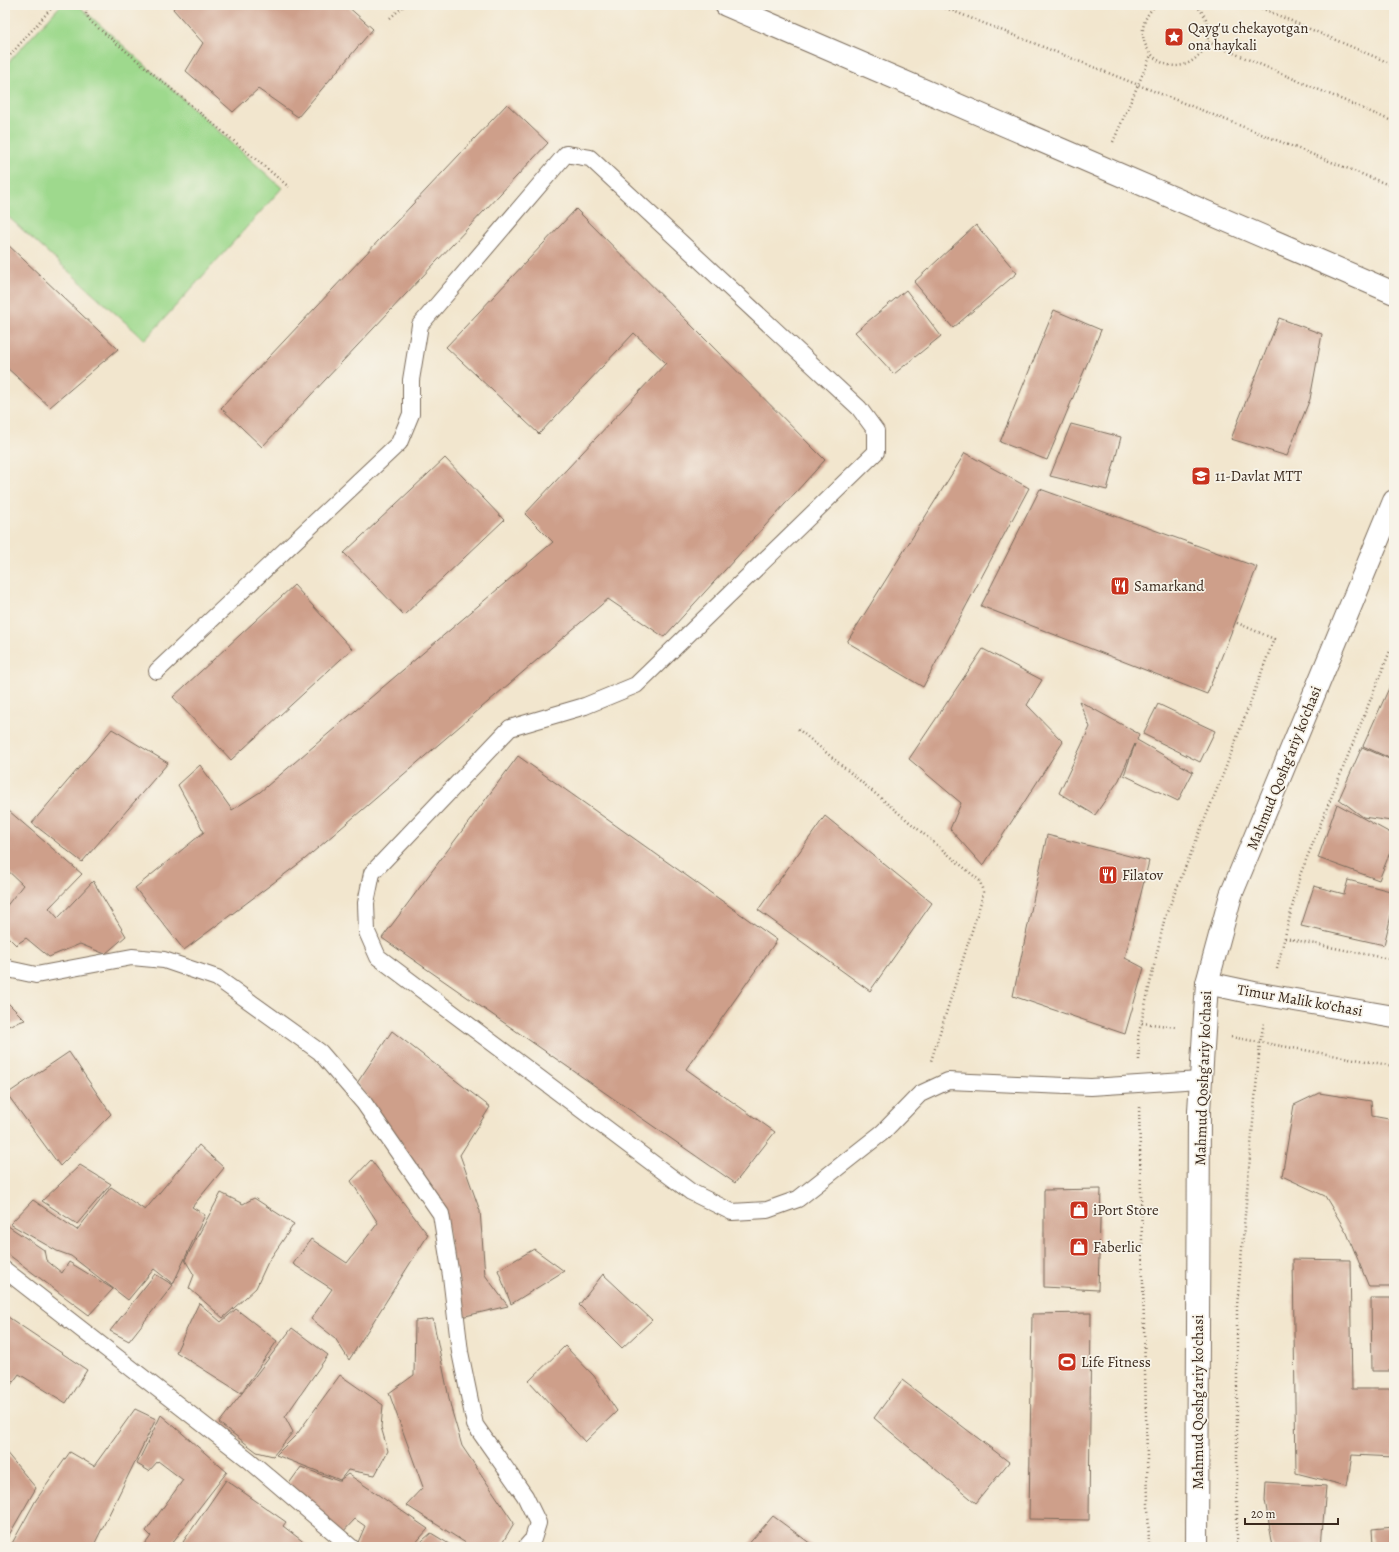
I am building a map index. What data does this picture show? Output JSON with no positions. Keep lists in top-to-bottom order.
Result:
{
  "streets": {
    "main road": ["Mahmud Qoshg'ariy ko'chasi", "Timur Malik ko'chasi"]
  },
  "crossings": [
    ["Mahmud Qoshg'ariy ko'chasi", "Timur Malik ko'chasi"]
  ],
  "places": {
    "place": ["Qayg'u chekayotgan ona haykali"],
    "school or university": ["11-Davlat MTT"],
    "restaurant": ["Samarkand", "Filatov"],
    "shop": ["iPort Store", "Faberlic"],
    "sports": ["Life Fitness"]
  },
  "scale_bar": "20 m"
}
